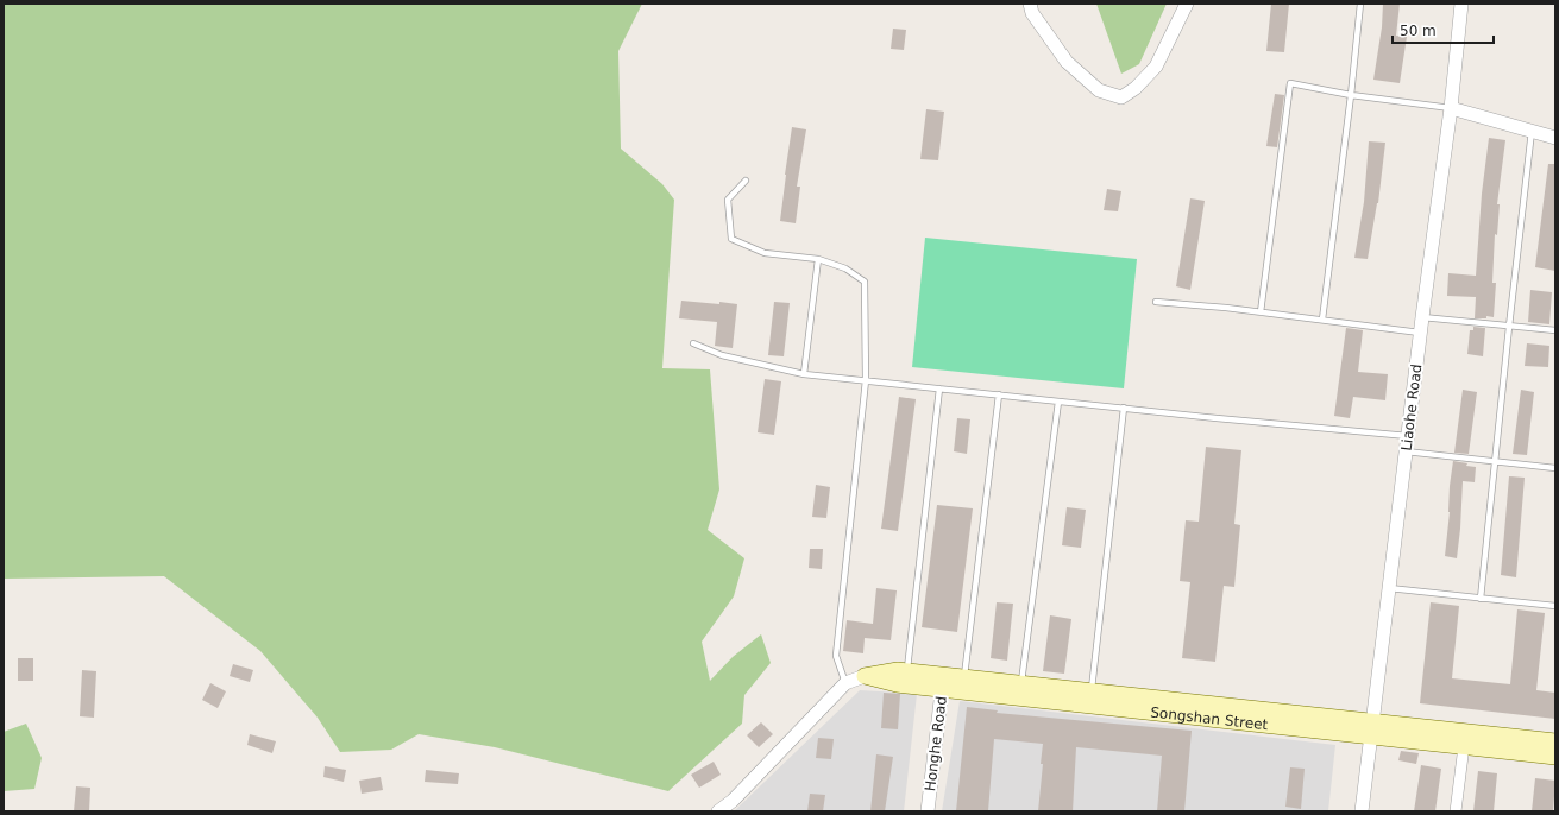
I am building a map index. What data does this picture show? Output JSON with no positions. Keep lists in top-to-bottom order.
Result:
{
  "streets": {
    "main road": ["Songshan Street"],
    "street": ["Liaohe Road", "Honghe Road"]
  },
  "crossings": [
    ["Liaohe Road", "Songshan Street"],
    ["Songshan Street", "Honghe Road"]
  ],
  "scale_bar": "50 m"
}
